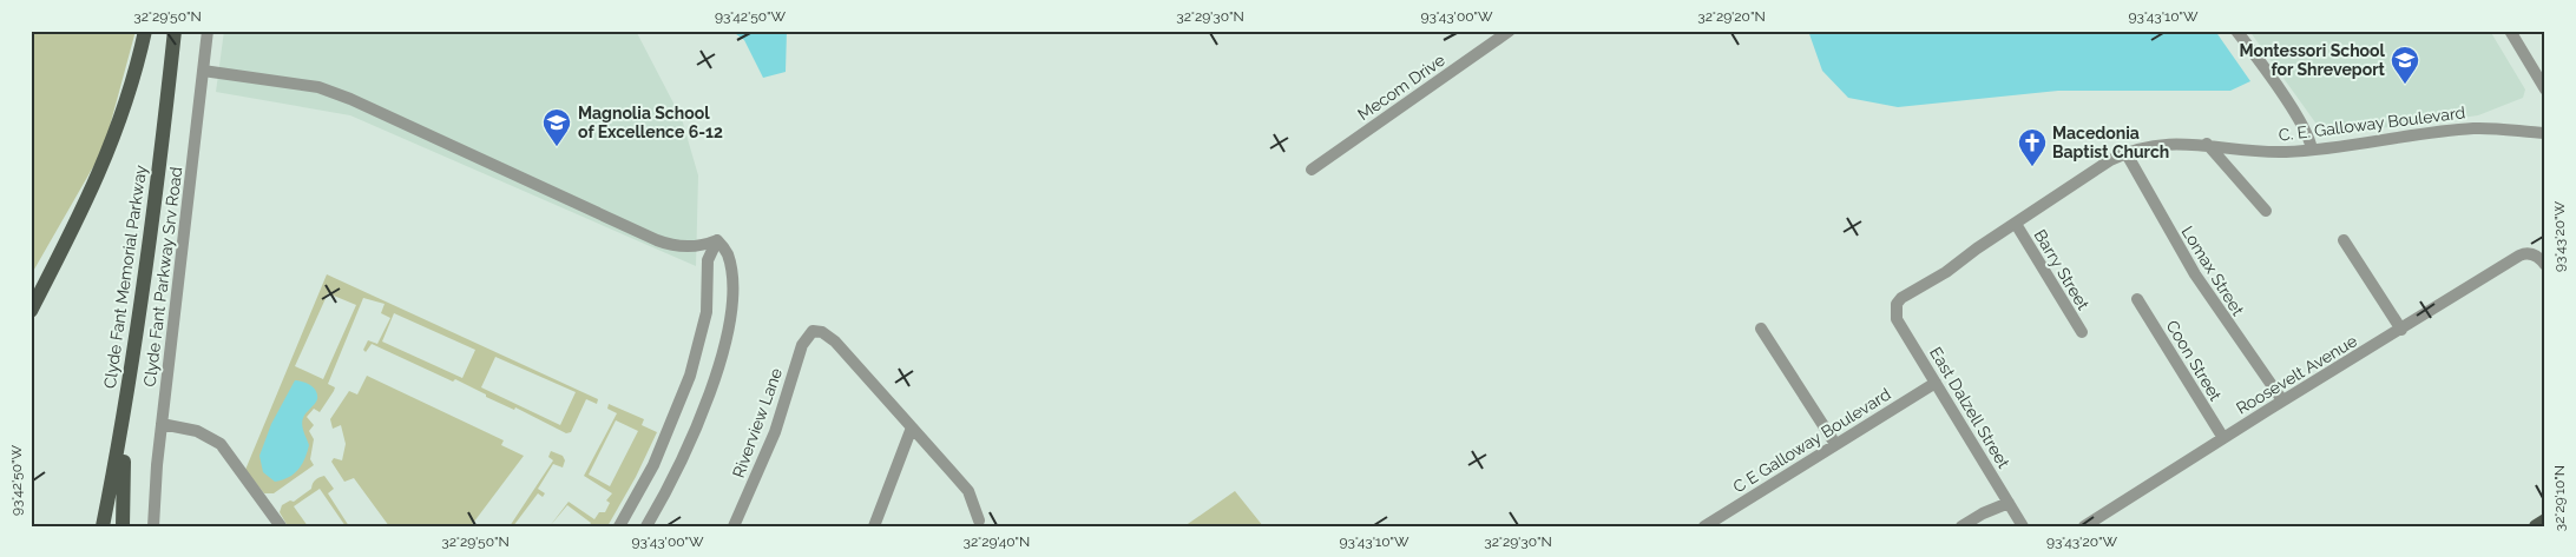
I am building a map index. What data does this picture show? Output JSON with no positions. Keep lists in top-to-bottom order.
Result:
{
  "streets": {
    "main road": ["Clyde Fant Memorial Parkway"],
    "street": [
      "Mecom Drive",
      "C. E. Galloway Boulevard",
      "Barry Street",
      "Lomax Street",
      "Clyde Fant Parkway Srv Road",
      "Coon Street",
      "Roosevelt Avenue",
      "East Dalzell Street",
      "Riverview Lane",
      "C E Galloway Boulevard"
    ]
  },
  "crossings": [
    ["C. E. Galloway Boulevard", "Barry Street"],
    ["C. E. Galloway Boulevard", "Lomax Street"],
    ["C. E. Galloway Boulevard", "East Dalzell Street"],
    ["Lomax Street", "Roosevelt Avenue"],
    ["Coon Street", "Roosevelt Avenue"],
    ["East Dalzell Street", "C E Galloway Boulevard"]
  ],
  "places": {
    "school or university": ["Montessori School for Shreveport", "Magnolia School of Excellence 6-12"],
    "church": ["Macedonia Baptist Church"]
  },
  "coordinates": [
    "32°29'50\"N",
    "93°42'50\"W",
    "32°29'30\"N",
    "93°43'00\"W",
    "32°29'20\"N",
    "93°43'10\"W",
    "93°43'20\"W",
    "32°29'10\"N",
    "32°29'40\"N"
  ]
}
